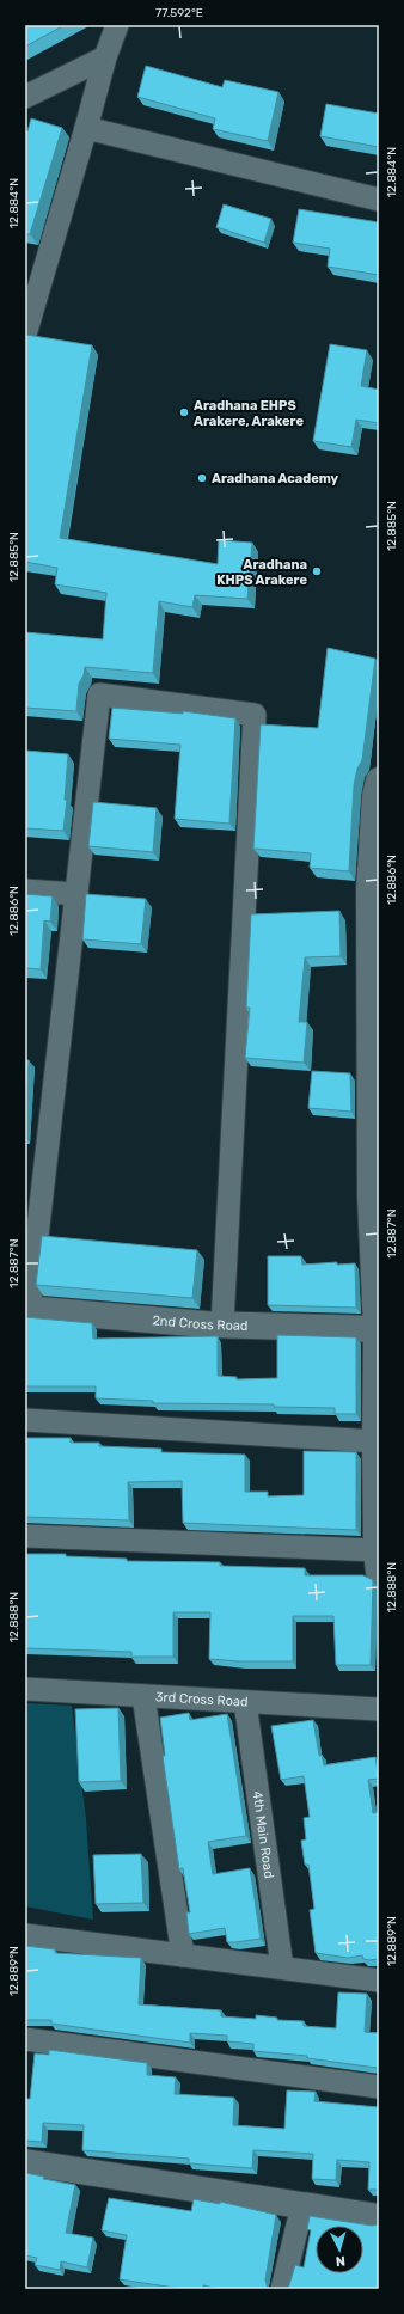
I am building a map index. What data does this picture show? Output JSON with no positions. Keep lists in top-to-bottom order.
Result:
{
  "streets": {
    "street": ["2nd Cross Road", "3rd Cross Road", "4th Main Road"]
  },
  "crossings": [
    ["3rd Cross Road", "4th Main Road"]
  ],
  "places": ["Aradhana EHPS Arakere, Arakere", "Aradhana Academy", "Aradhana KHPS Arakere"],
  "north": "bottom",
  "coordinates": [
    "77.592°E",
    "12.884°N",
    "12.885°N",
    "12.886°N",
    "12.887°N",
    "12.888°N",
    "12.889°N"
  ]
}
